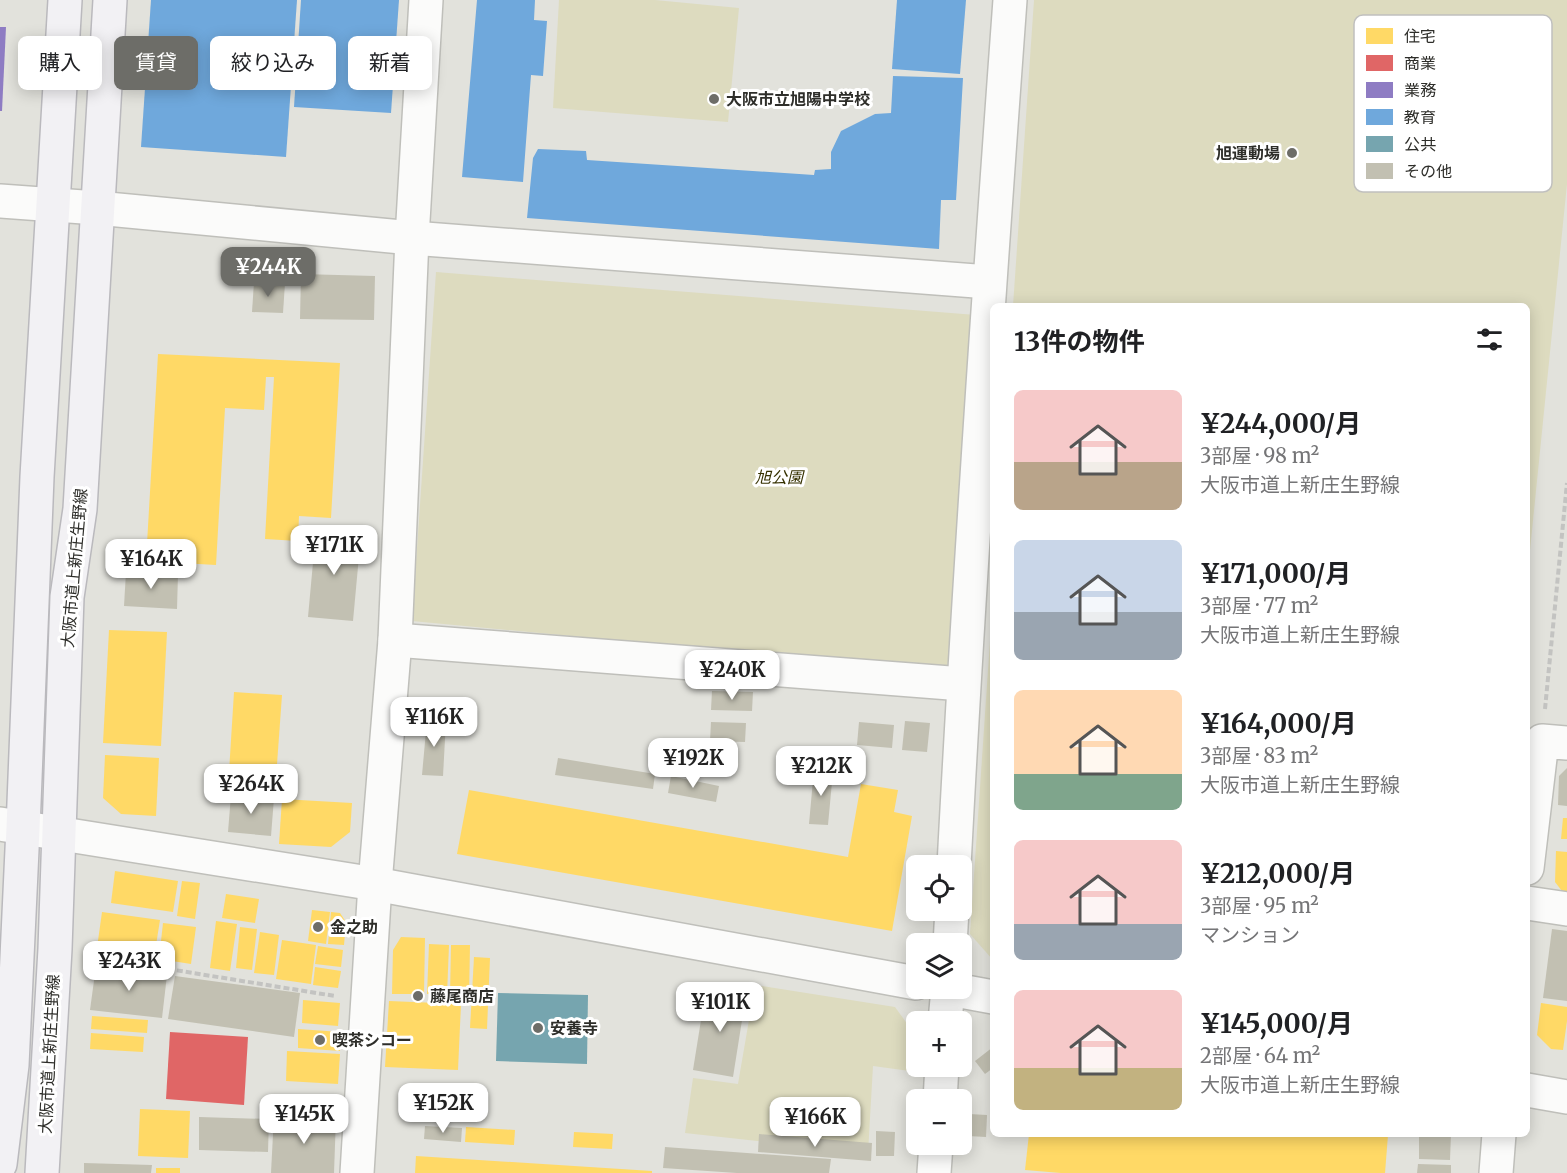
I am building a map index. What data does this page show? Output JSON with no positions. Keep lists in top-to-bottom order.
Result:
{
  "streets": {
    "main road": ["大阪市道上新庄生野線"]
  },
  "parks": ["旭公園"],
  "places": [
    "大阪市立旭陽中学校",
    "旭運動場",
    "金之助",
    "藤尾商店",
    "安養寺",
    "喫茶シコー"
  ],
  "legend": [
    "住宅",
    "商業",
    "業務",
    "教育",
    "公共",
    "その他"
  ],
  "page": {
    "chip": [
      "購入",
      "賃貸",
      "絞り込み",
      "新着"
    ],
    "price": [
      "¥244K",
      "¥171K",
      "¥164K",
      "¥240K",
      "¥116K",
      "¥192K",
      "¥212K",
      "¥264K",
      "¥243K",
      "¥101K",
      "¥152K",
      "¥145K",
      "¥166K"
    ],
    "heading": "13件の物件",
    "list": [
      {
        "name": "¥244,000/月",
        "note": "3部屋 · 98 m² · 大阪市道上新庄生野線"
      },
      {
        "name": "¥171,000/月",
        "note": "3部屋 · 77 m² · 大阪市道上新庄生野線"
      },
      {
        "name": "¥164,000/月",
        "note": "3部屋 · 83 m² · 大阪市道上新庄生野線"
      },
      {
        "name": "¥212,000/月",
        "note": "3部屋 · 95 m² · マンション"
      },
      {
        "name": "¥145,000/月",
        "note": "2部屋 · 64 m² · 大阪市道上新庄生野線"
      }
    ],
    "map_buttons": ["+", "−"]
  }
}
